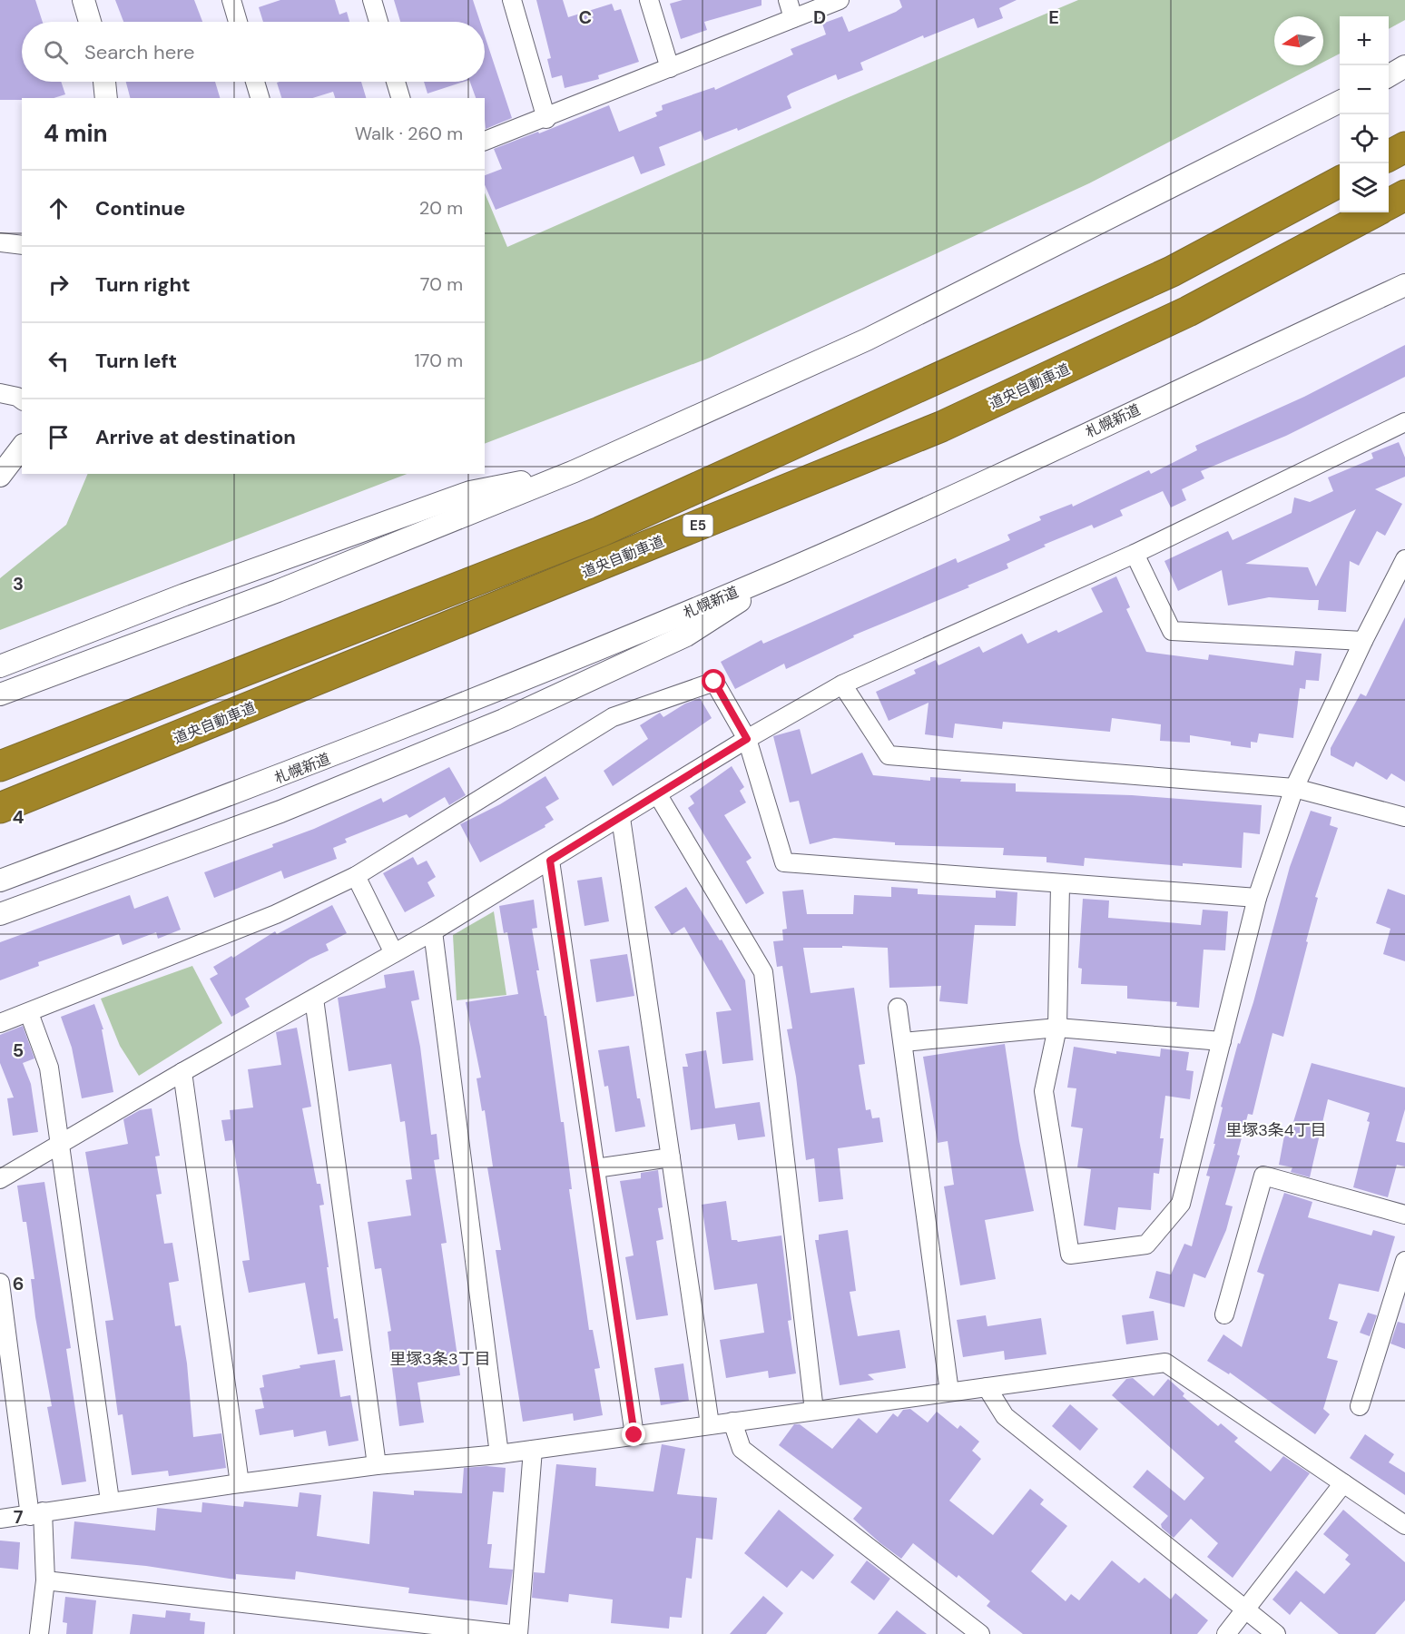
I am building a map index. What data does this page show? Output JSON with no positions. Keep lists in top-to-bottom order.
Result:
{
  "streets": {
    "highway": ["道央自動車道", "E5"],
    "street": ["札幌新道"]
  },
  "districts": ["里塚3条4丁目", "里塚3条3丁目"],
  "north": "left",
  "page": {
    "map_buttons": ["+", "−"],
    "search": "Search here",
    "heading": ["4 min", "Walk · 260 m"],
    "list": [
      ["Continue", "20 m"],
      ["Turn right", "70 m"],
      ["Turn left", "170 m"],
      "Arrive at destination"
    ]
  },
  "grid": {
    "columns": ["C", "D", "E"],
    "rows": [
      "3",
      "4",
      "5",
      "6",
      "7"
    ]
  }
}
